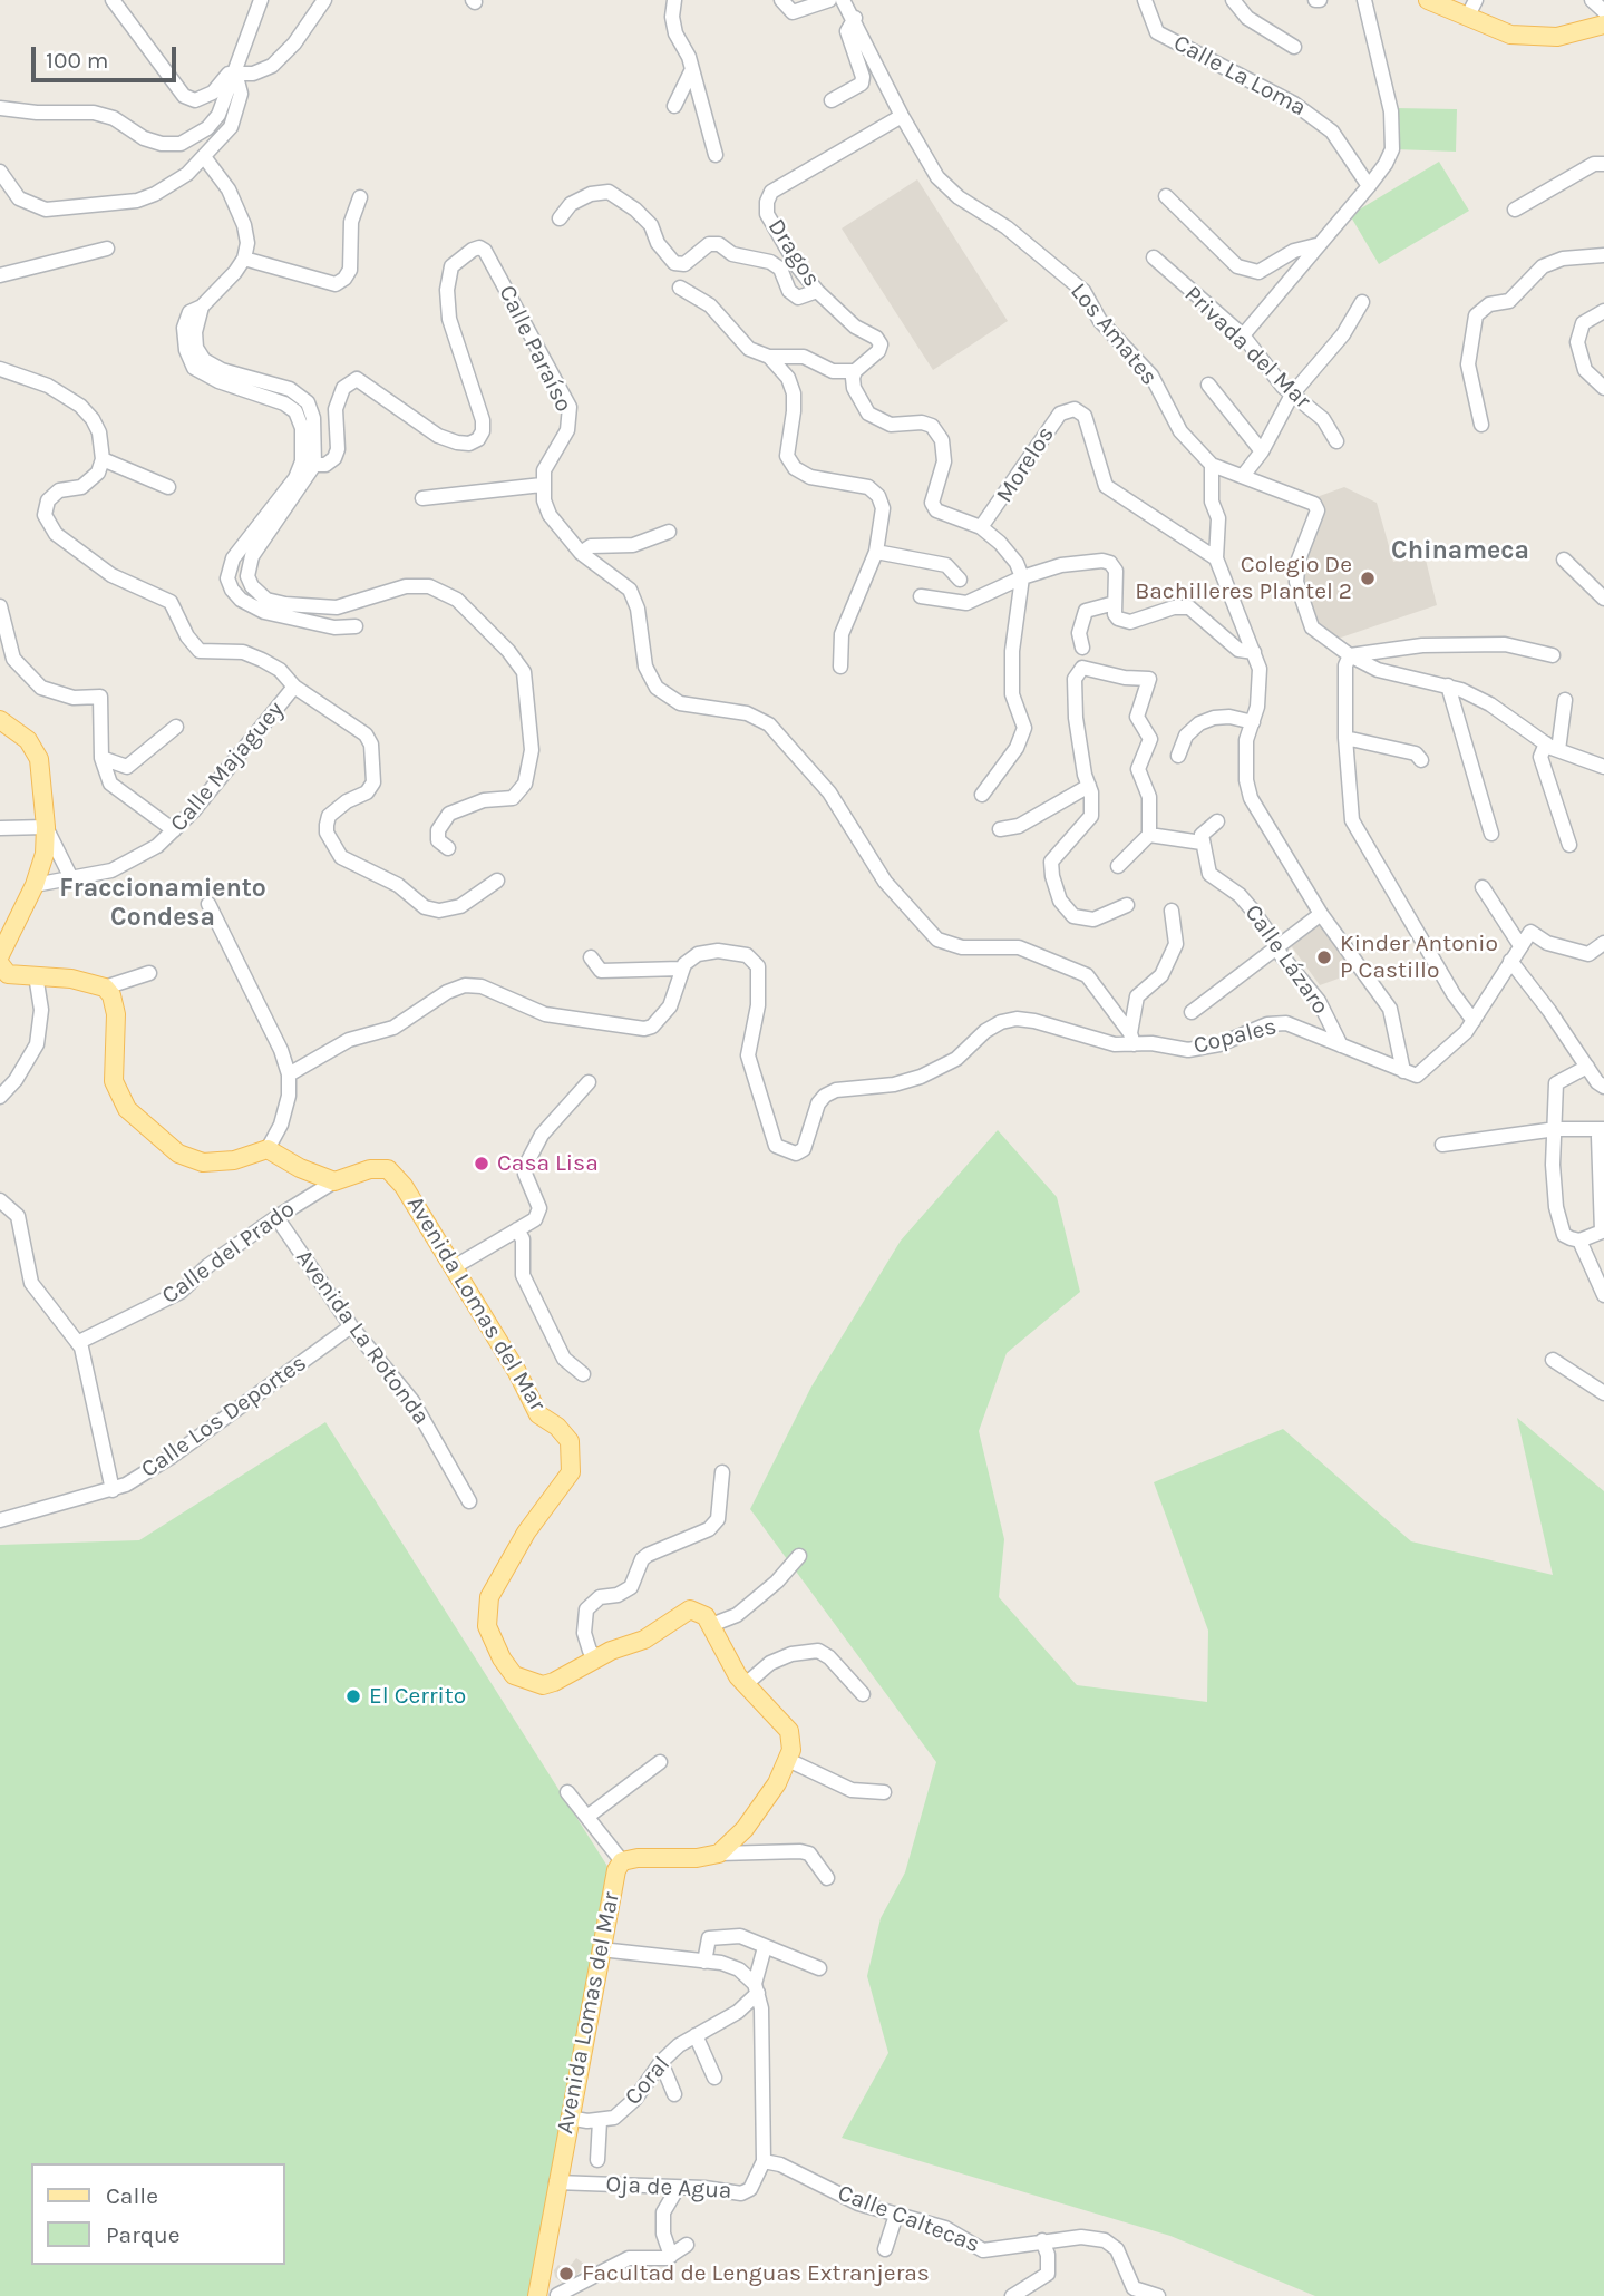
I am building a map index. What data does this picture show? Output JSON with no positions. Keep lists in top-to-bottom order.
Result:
{
  "streets": {
    "main road": ["Avenida Lomas del Mar"],
    "street": [
      "Calle La Loma",
      "Dragos",
      "Los Amates",
      "Privada del Mar",
      "Calle Paraíso",
      "Morelos",
      "Calle Majaguey",
      "Calle Lázaro",
      "Copales",
      "Calle del Prado",
      "Avenida La Rotonda",
      "Calle Los Deportes",
      "Coral",
      "Oja de Agua",
      "Calle Caltecas"
    ]
  },
  "crossings": [
    ["Dragos", "Los Amates"],
    ["Calle Lázaro", "Copales"],
    ["Calle del Prado", "Avenida Lomas del Mar"],
    ["Calle del Prado", "Avenida La Rotonda"],
    ["Avenida Lomas del Mar", "Coral"],
    ["Avenida Lomas del Mar", "Oja de Agua"],
    ["Avenida La Rotonda", "Calle Los Deportes"],
    ["Oja de Agua", "Calle Caltecas"]
  ],
  "districts": ["Chinameca", "Fraccionamiento Condesa"],
  "places": [
    "Colegio De Bachilleres Plantel 2",
    "Kinder Antonio P Castillo",
    "Casa Lisa",
    "El Cerrito",
    "Facultad de Lenguas Extranjeras"
  ],
  "legend": ["Calle", "Parque"],
  "scale_bar": "100 m"
}
